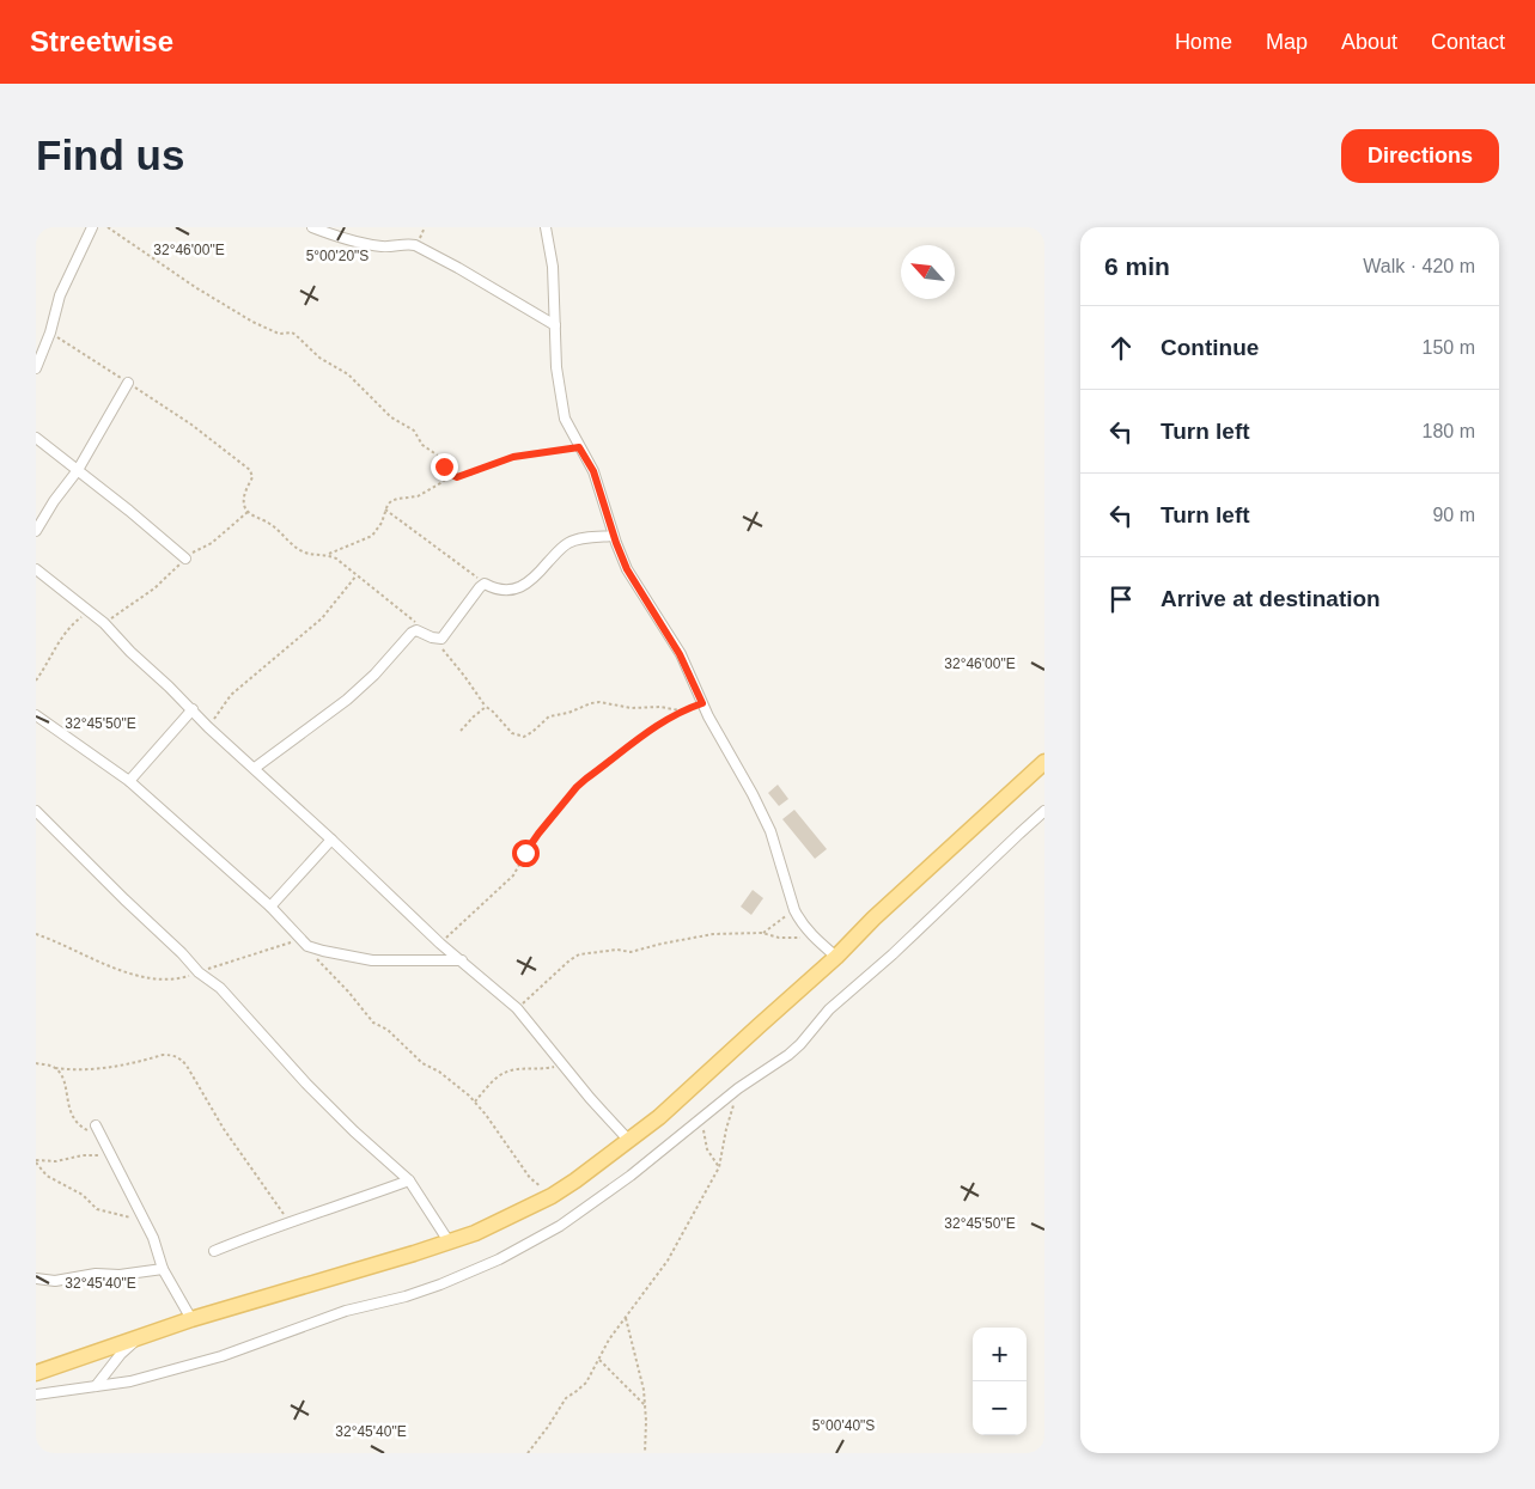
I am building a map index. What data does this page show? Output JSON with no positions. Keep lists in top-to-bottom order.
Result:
{
  "north": "top left",
  "page": {
    "header": "Streetwise",
    "nav": [
      "Home",
      "Map",
      "About",
      "Contact"
    ],
    "buttons": "Directions",
    "title": "Find us",
    "heading": ["6 min", "Walk · 420 m"],
    "list": [
      ["Continue", "150 m"],
      ["Turn left", "180 m"],
      ["Turn left", "90 m"],
      "Arrive at destination"
    ],
    "map_buttons": ["+", "−"]
  },
  "coordinates": [
    "32°46'00\"E",
    "5°00'20\"S",
    "32°45'50\"E",
    "32°45'40\"E",
    "5°00'40\"S"
  ]
}
